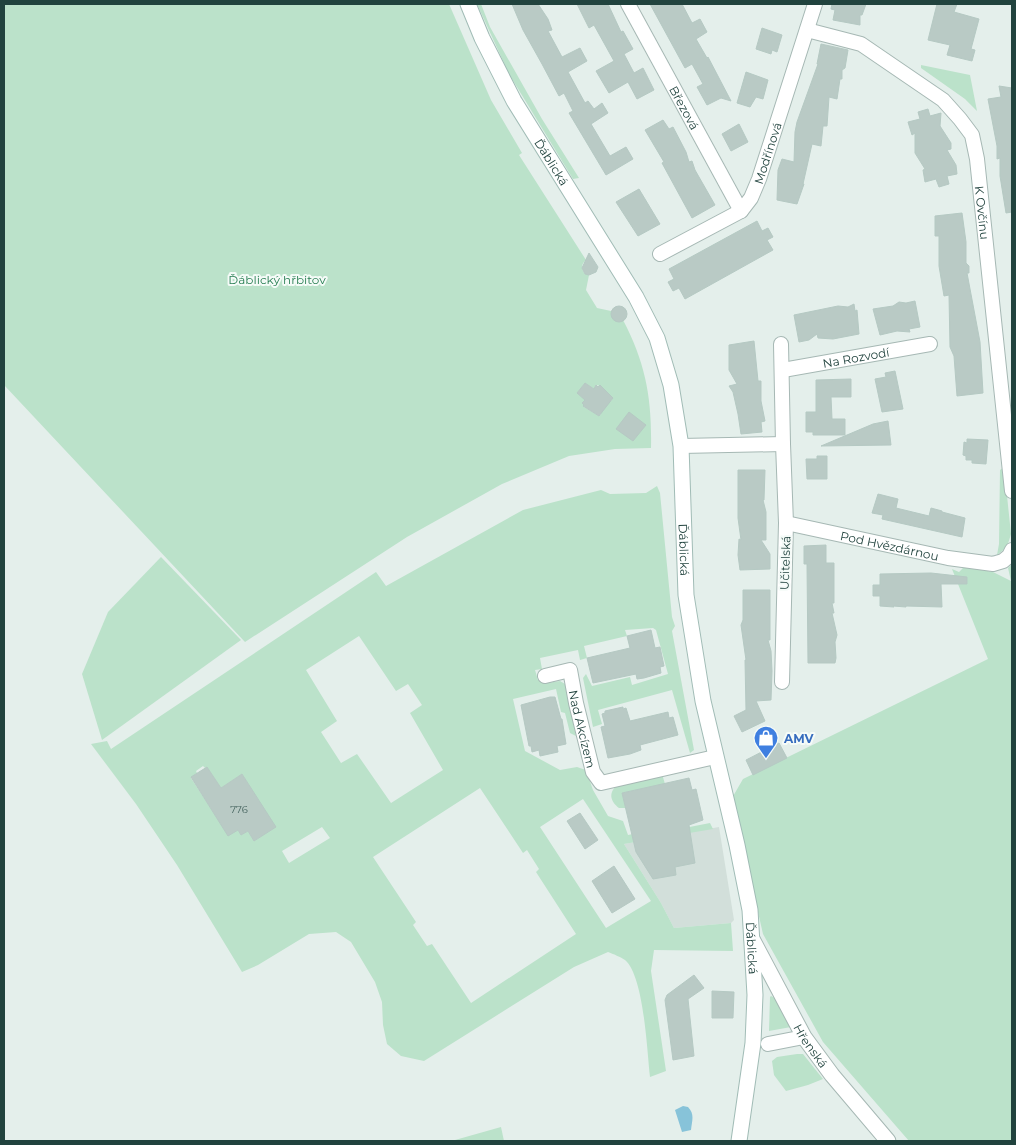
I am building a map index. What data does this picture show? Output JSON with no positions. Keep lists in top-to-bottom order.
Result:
{
  "streets": {
    "main road": ["Ďáblická", "Hřenská"],
    "street": [
      "Březová",
      "Modřínová",
      "K Ovčínu",
      "Na Rozvodí",
      "Pod Hvězdárnou",
      "Učitelská",
      "Nad Akcízem"
    ]
  },
  "crossings": [
    ["Březová", "Modřínová"],
    ["Modřínová", "K Ovčínu"],
    ["Ďáblická", "Nad Akcízem"],
    ["Ďáblická", "Hřenská"],
    ["Na Rozvodí", "Učitelská"],
    ["Pod Hvězdárnou", "Učitelská"]
  ],
  "parks": ["Ďáblický hřbitov"],
  "places": {
    "shop": ["AMV"]
  },
  "house_numbers": ["776"]
}
